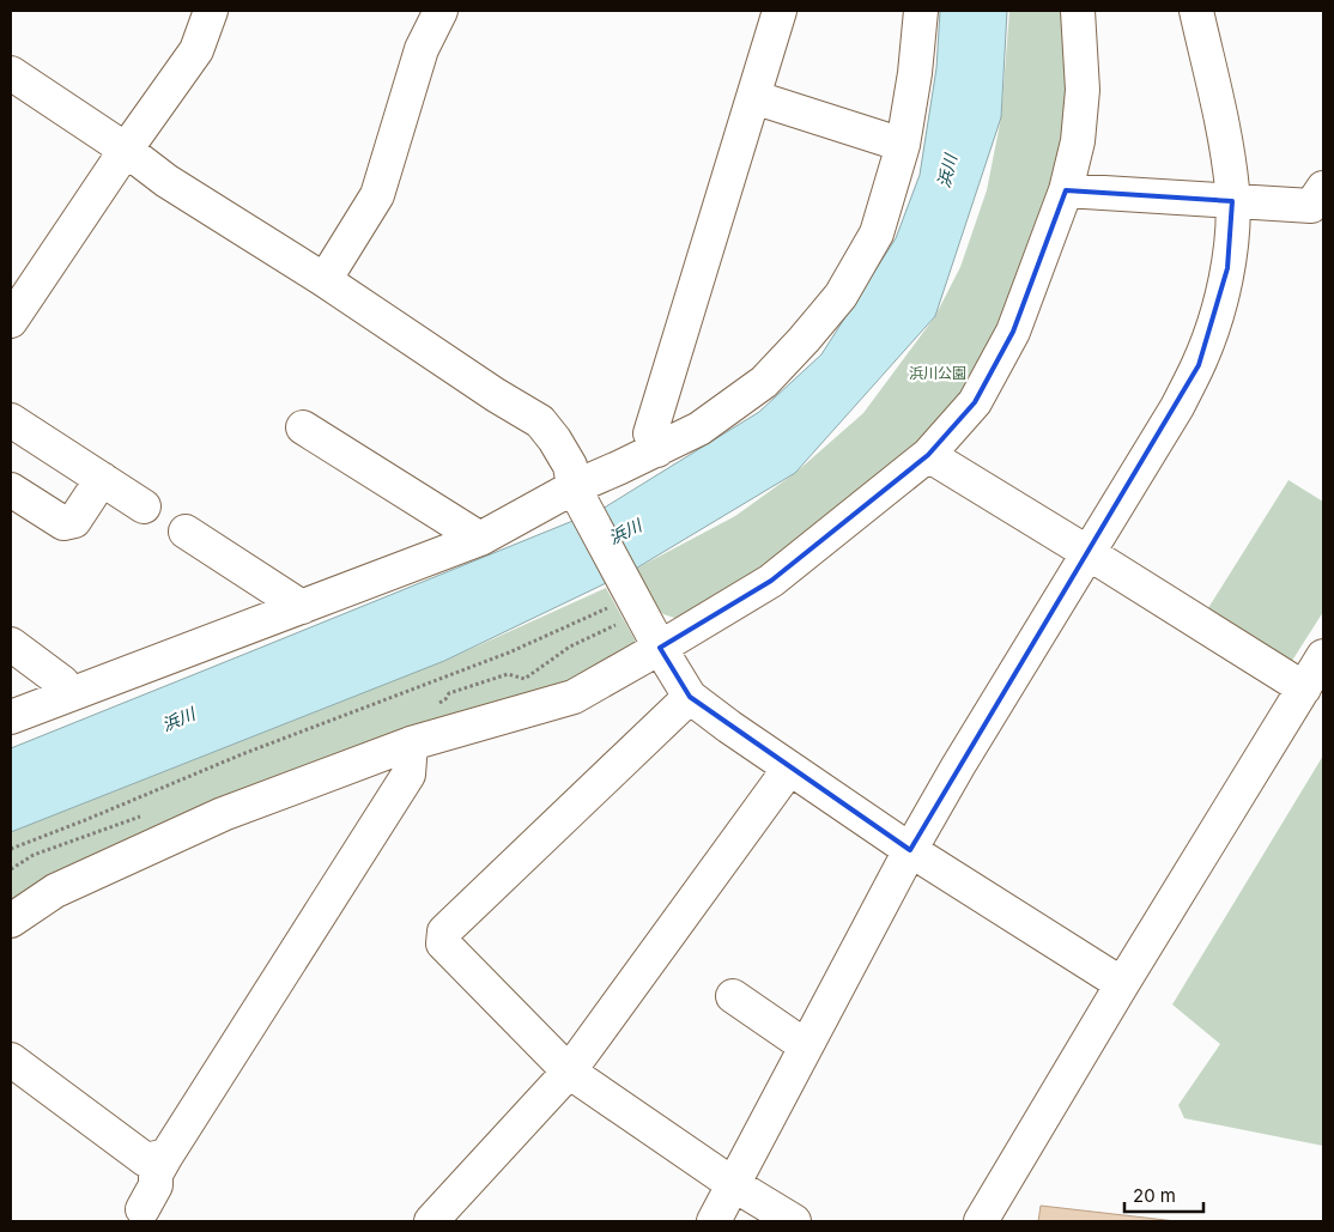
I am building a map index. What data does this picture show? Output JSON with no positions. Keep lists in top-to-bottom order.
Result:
{
  "water": ["浜川"],
  "parks": ["浜川公園"],
  "scale_bar": "20 m"
}
